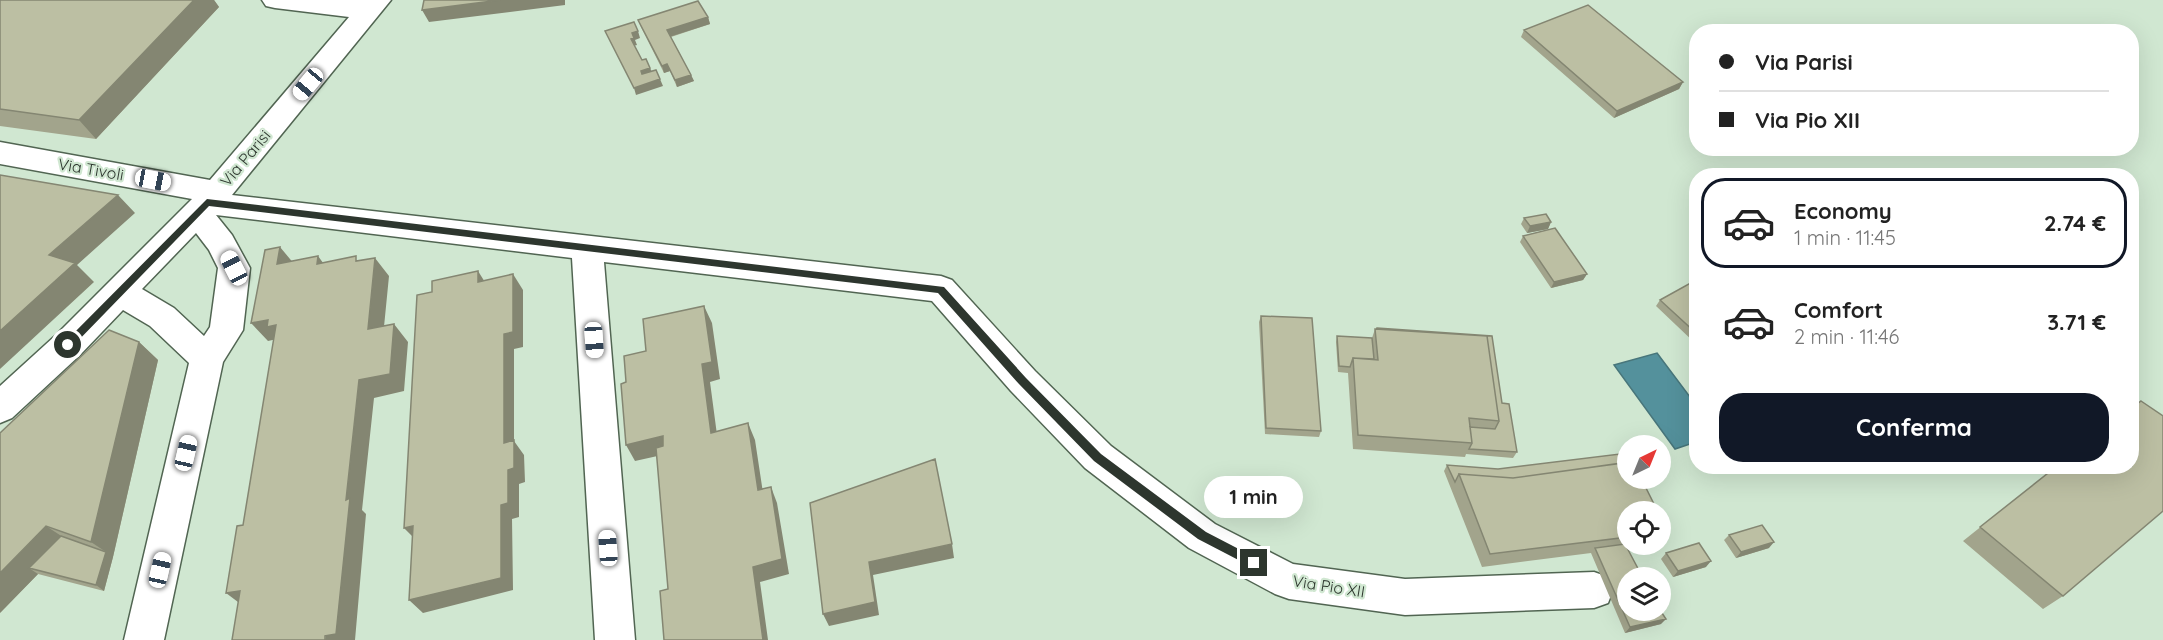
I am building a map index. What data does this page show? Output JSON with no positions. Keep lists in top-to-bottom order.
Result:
{
  "streets": {
    "street": ["Via Parisi", "Via Tivoli", "Via Pio XII"]
  },
  "crossings": [
    ["Via Parisi", "Via Tivoli"],
    ["Via Parisi", "Via Pio XII"],
    ["Via Tivoli", "Via Pio XII"]
  ],
  "north": "top right",
  "page": {
    "banner": ["Via Parisi", "Via Pio XII"],
    "list": [
      {
        "name": "Economy",
        "note": "1 min · 11:45",
        "value": "2.74 €"
      },
      {
        "name": "Comfort",
        "note": "2 min · 11:46",
        "value": "3.71 €"
      }
    ],
    "buttons": "Conferma",
    "bubble": "1 min"
  }
}
